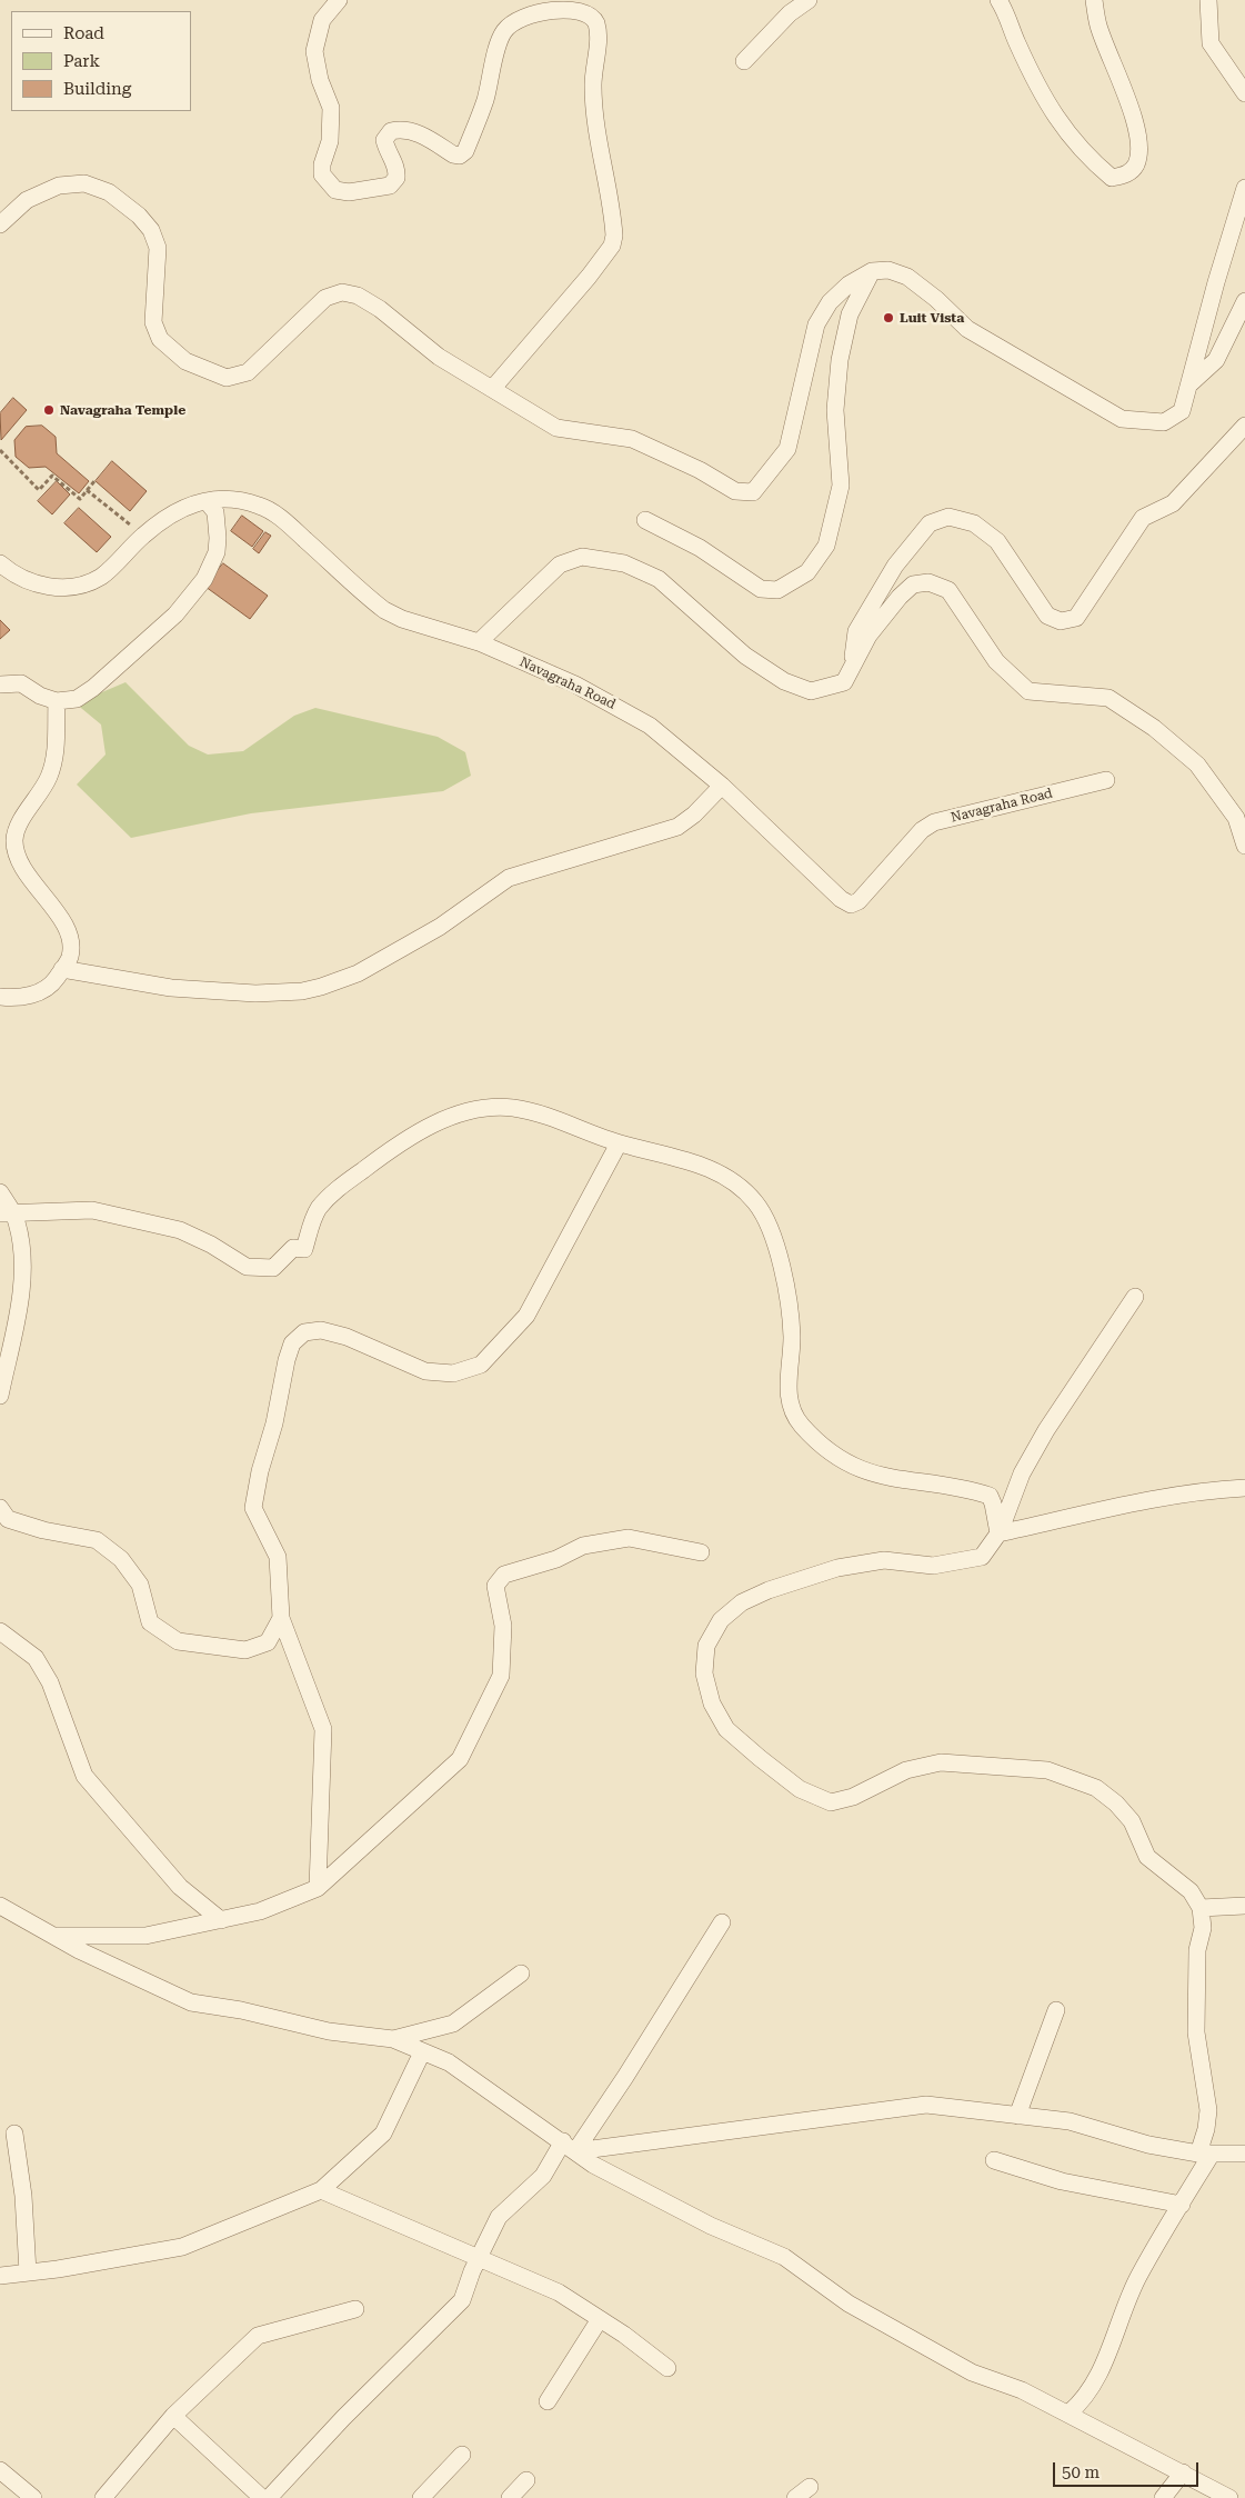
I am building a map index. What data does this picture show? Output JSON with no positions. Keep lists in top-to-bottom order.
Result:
{
  "streets": {
    "street": ["Navagraha Road"]
  },
  "places": ["Luit Vista", "Navagraha Temple"],
  "legend": ["Road", "Park", "Building"],
  "scale_bar": "50 m"
}
